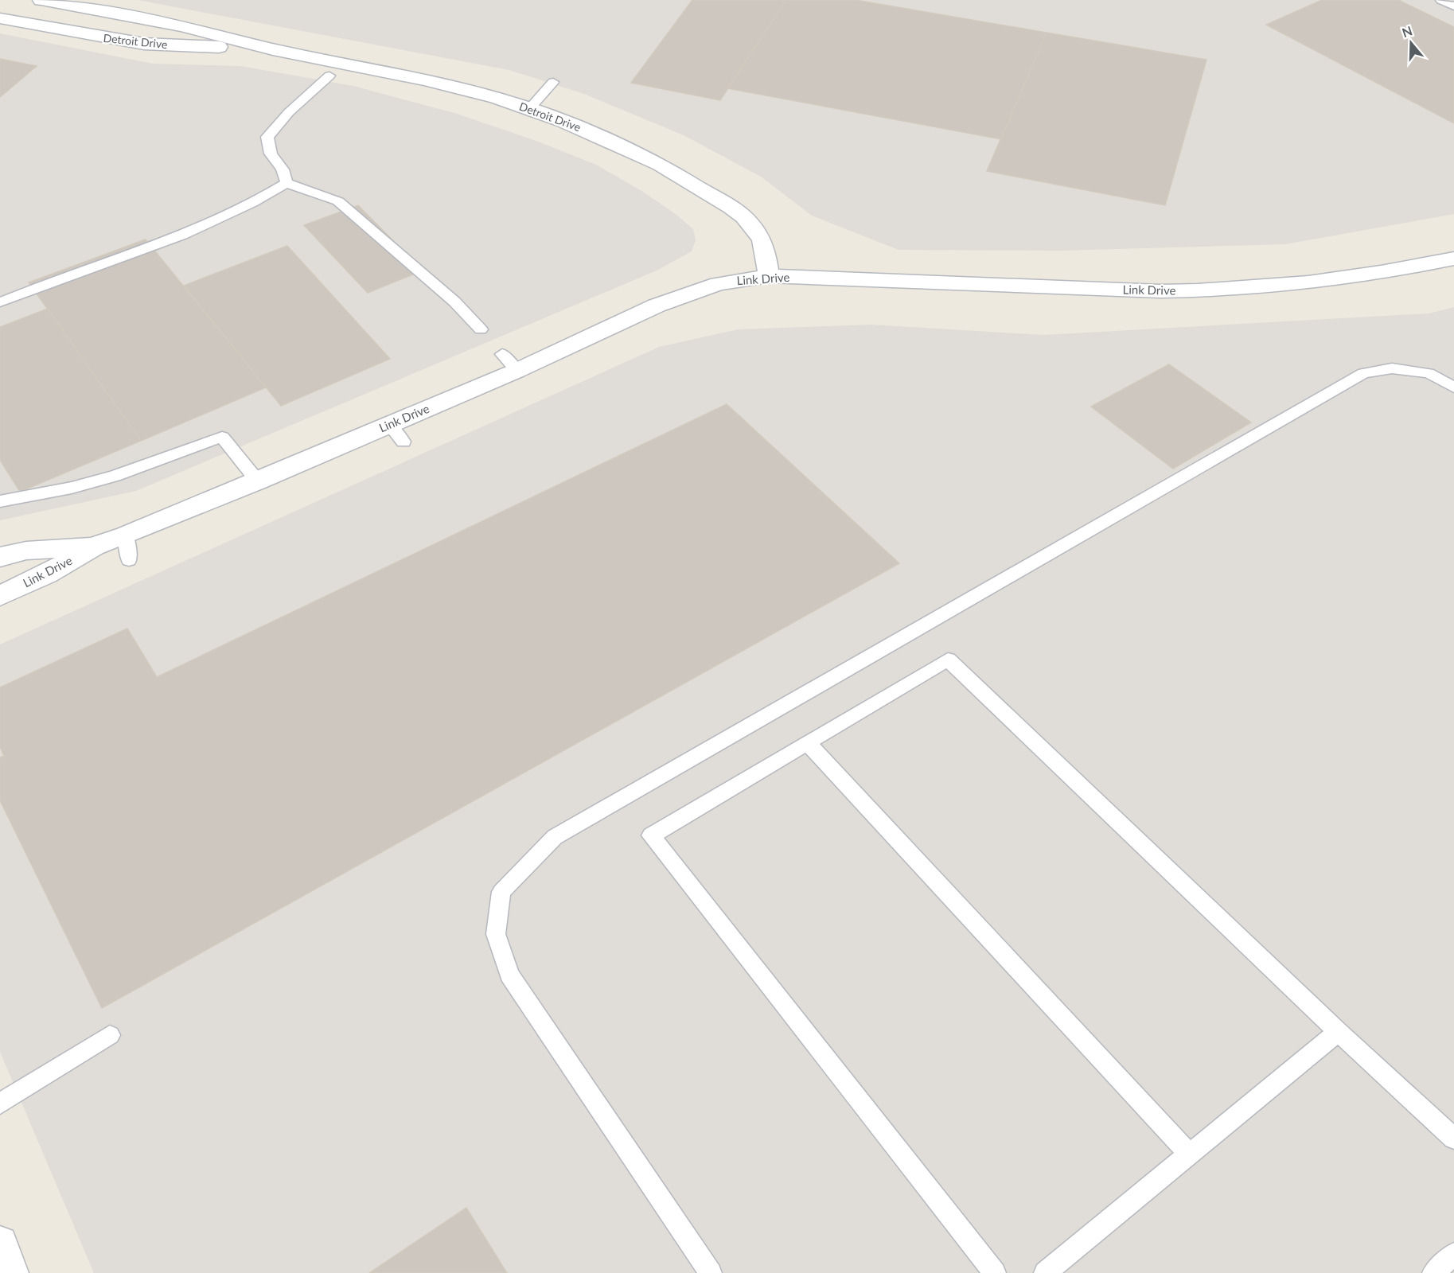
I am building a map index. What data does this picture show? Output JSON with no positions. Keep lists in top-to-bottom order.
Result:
{
  "streets": {
    "street": ["Detroit Drive", "Link Drive"]
  },
  "crossings": [
    ["Detroit Drive", "Link Drive"]
  ],
  "north": "top"
}
